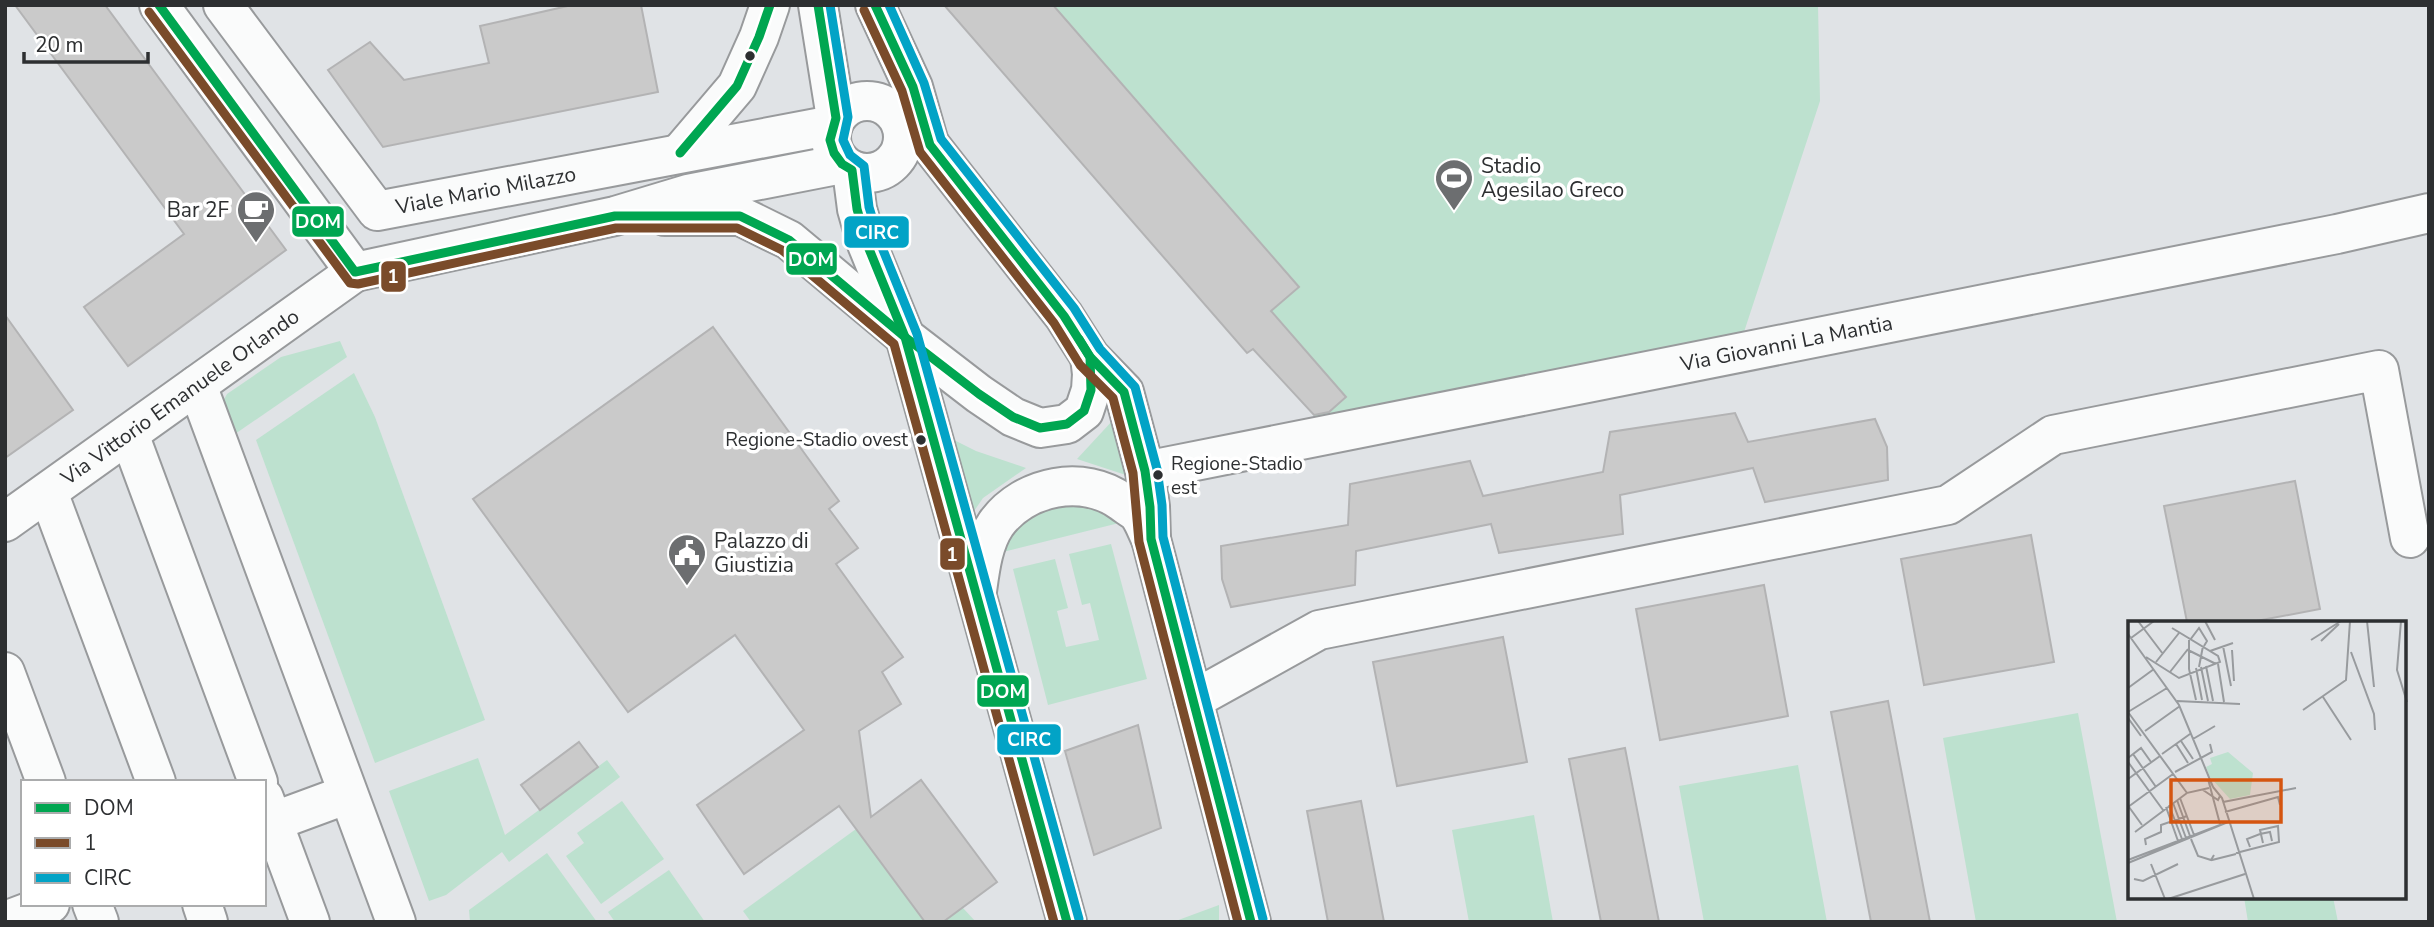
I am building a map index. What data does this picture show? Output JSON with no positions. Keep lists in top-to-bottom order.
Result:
{
  "streets": {
    "street": ["Viale Mario Milazzo", "Via Giovanni La Mantia", "Via Vittorio Emanuele Orlando"]
  },
  "places": {
    "sports": ["Stadio Agesilao Greco"],
    "cafe": ["Bar 2F"],
    "other": ["Regione-Stadio ovest", "Regione-Stadio est"],
    "public building": ["Palazzo di Giustizia"]
  },
  "lines": ["transit line DOM", "transit line CIRC", "transit line 1"],
  "legend": ["DOM", "1", "CIRC"],
  "scale_bar": "20 m"
}
